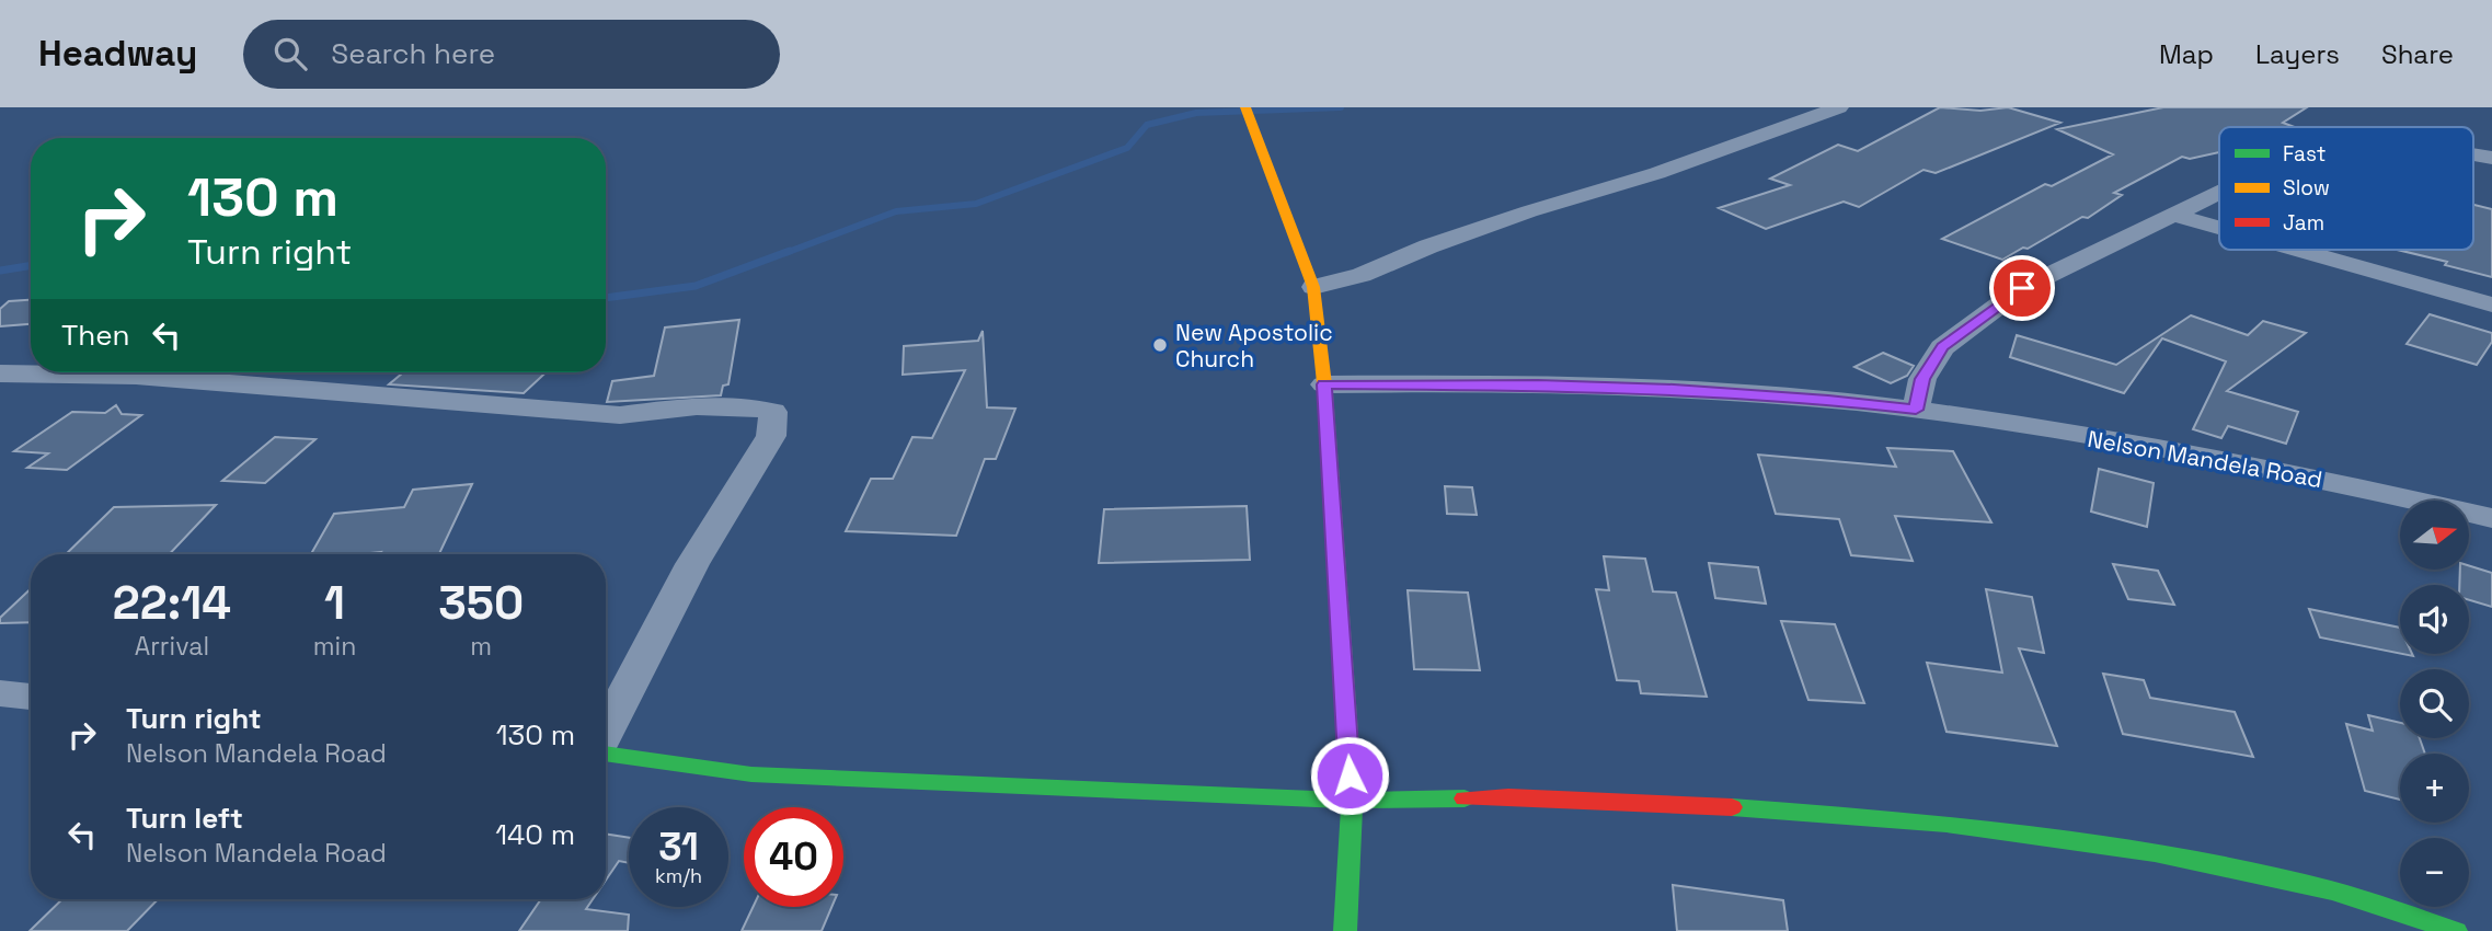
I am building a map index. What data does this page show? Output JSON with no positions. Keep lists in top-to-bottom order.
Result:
{
  "streets": {
    "street": ["Nelson Mandela Road"]
  },
  "places": ["New Apostolic Church"],
  "legend": ["Fast", "Slow", "Jam"],
  "north": "right",
  "page": {
    "header": "Headway",
    "search": "Search here",
    "nav": ["Map", "Layers", "Share"],
    "turn": ["130 m", "Turn right"],
    "then": "Then",
    "map_buttons": ["+", "−"],
    "eta": [
      "22:14",
      "Arrival",
      "1",
      "min",
      "350",
      "m"
    ],
    "list": [
      {
        "name": "Turn right",
        "note": "Nelson Mandela Road",
        "value": "130 m"
      },
      {
        "name": "Turn left",
        "note": "Nelson Mandela Road",
        "value": "140 m"
      }
    ],
    "speed": "31 km/h",
    "limit": "40"
  }
}
